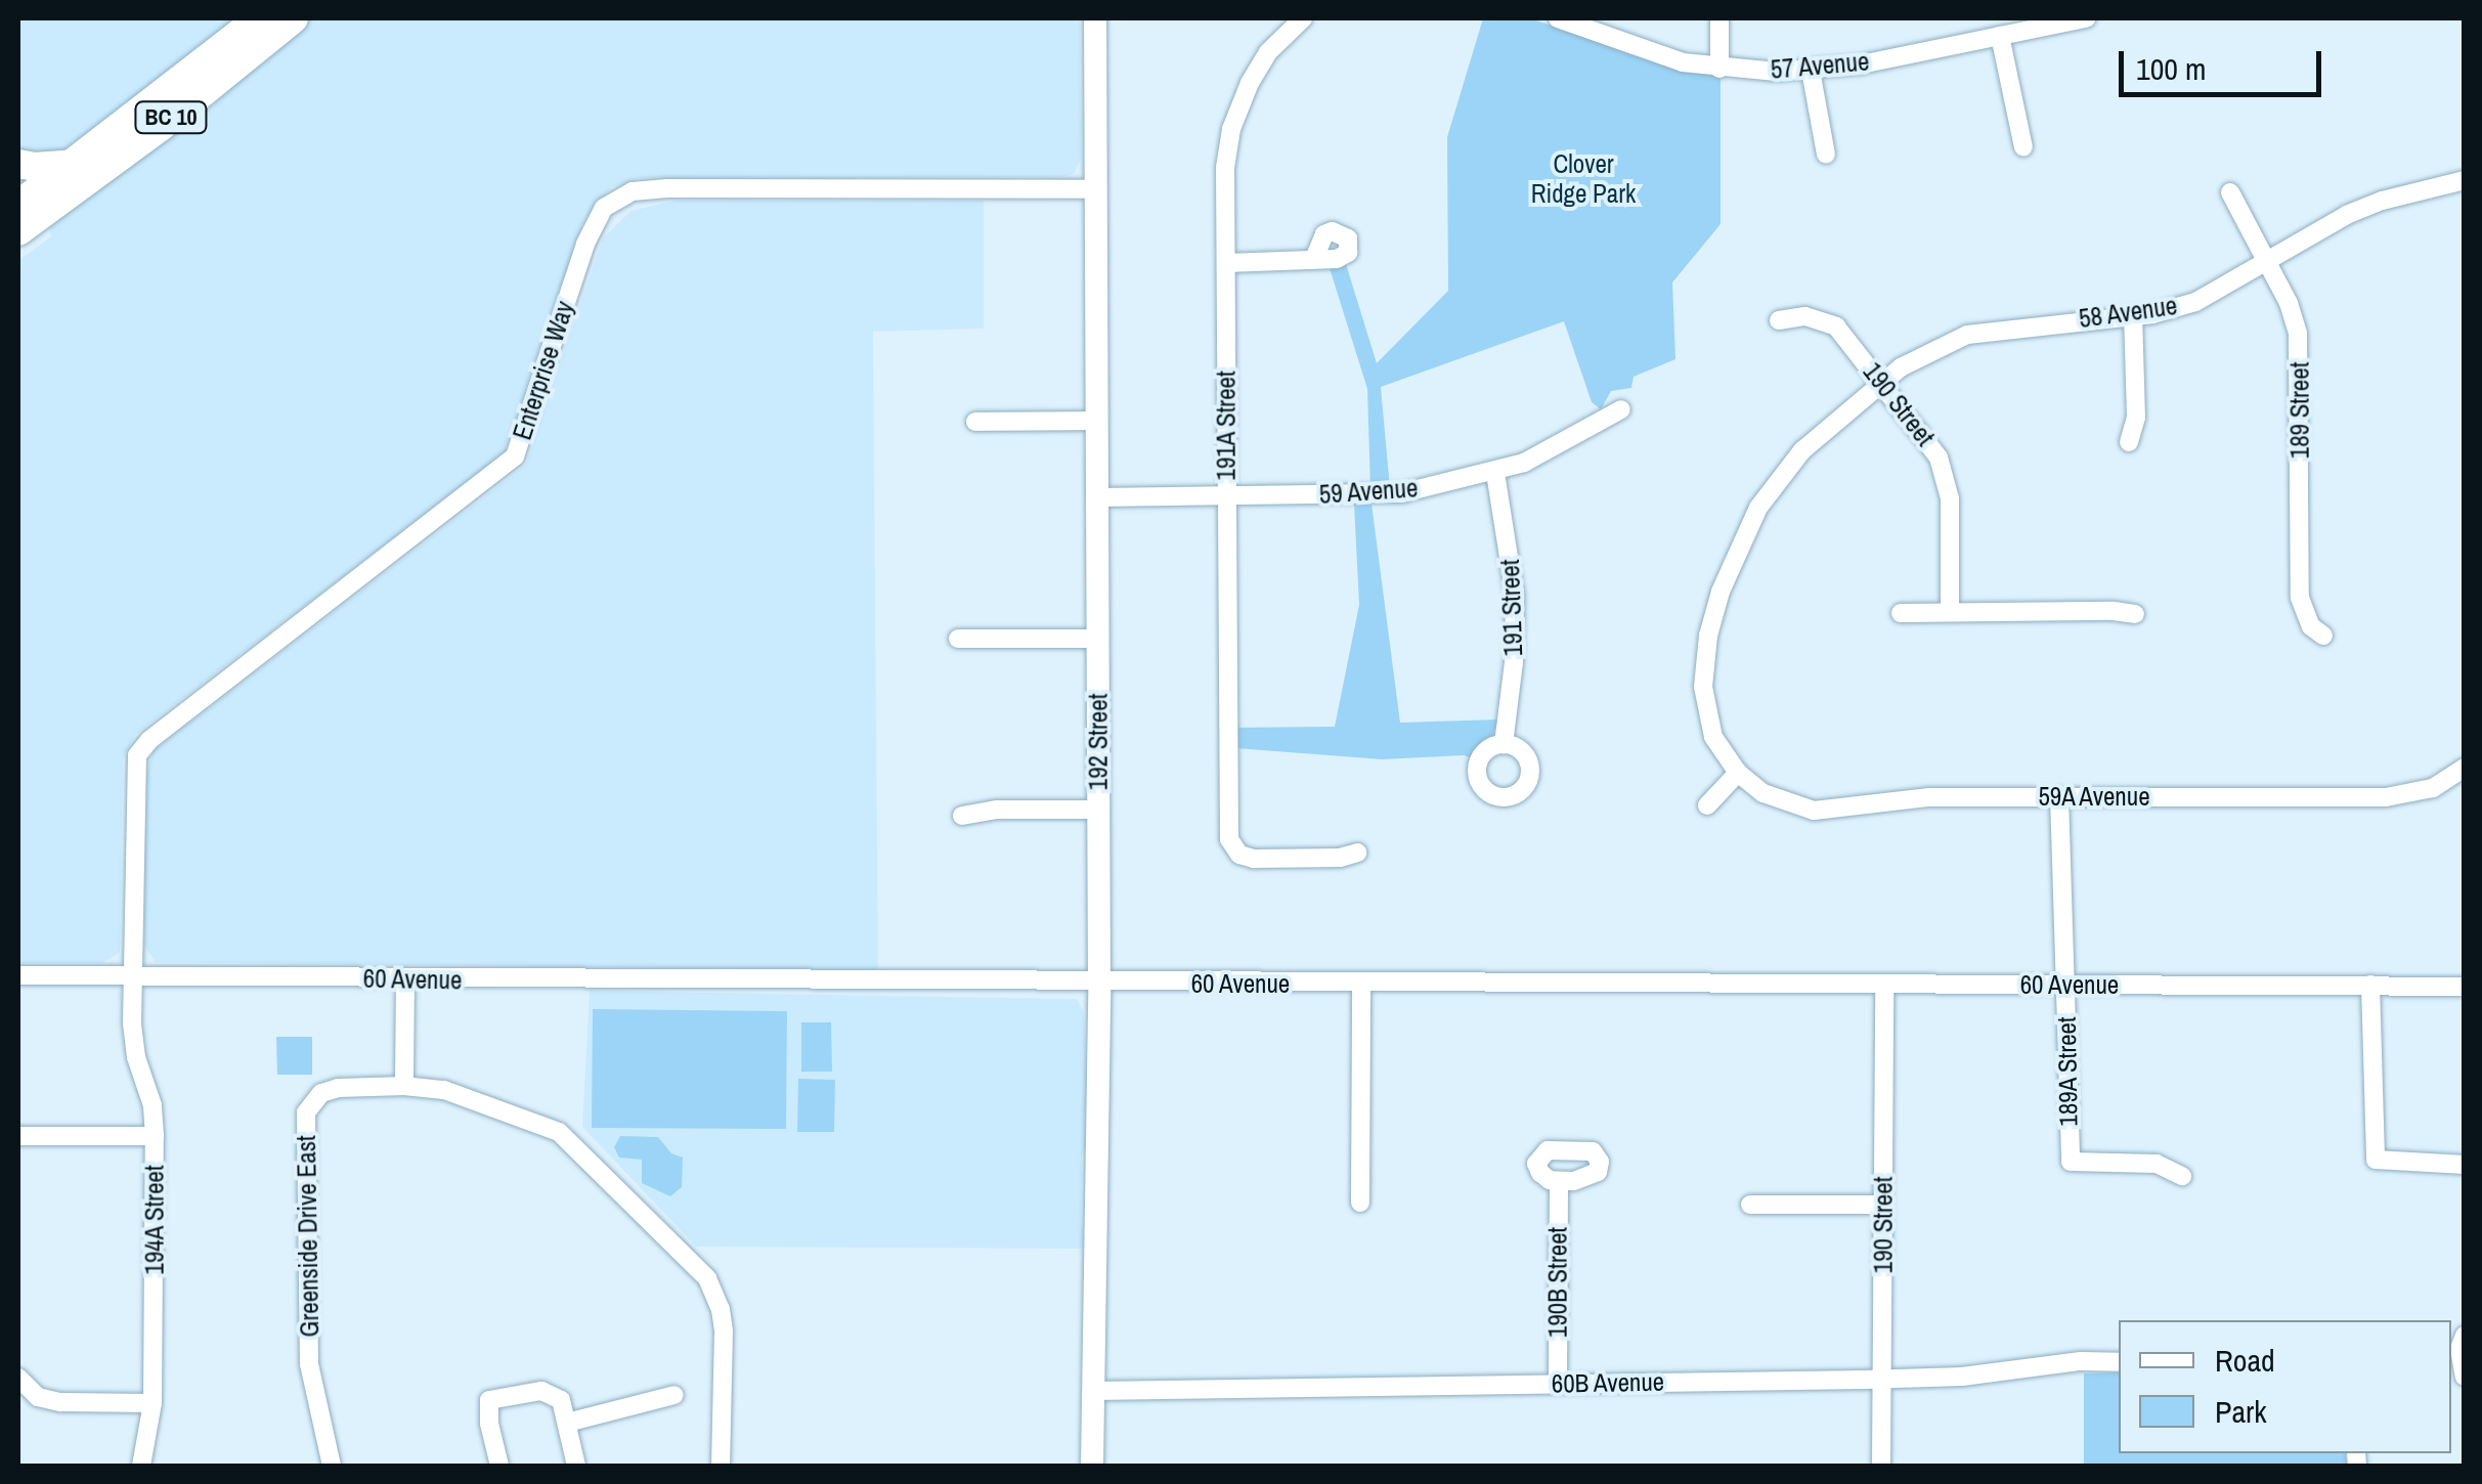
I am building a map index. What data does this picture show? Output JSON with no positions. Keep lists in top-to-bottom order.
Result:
{
  "streets": {
    "highway": ["BC 10"],
    "main road": ["192 Street"],
    "street": [
      "57 Avenue",
      "58 Avenue",
      "Enterprise Way",
      "190 Street",
      "189 Street",
      "191A Street",
      "59 Avenue",
      "191 Street",
      "59A Avenue",
      "60 Avenue",
      "189A Street",
      "194A Street",
      "Greenside Drive East",
      "190B Street",
      "60B Avenue"
    ]
  },
  "crossings": [
    ["58 Avenue", "190 Street"],
    ["58 Avenue", "189 Street"],
    ["58 Avenue", "59A Avenue"],
    ["Enterprise Way", "192 Street"],
    ["Enterprise Way", "60 Avenue"],
    ["Enterprise Way", "194A Street"],
    ["190 Street", "60 Avenue"],
    ["190 Street", "60B Avenue"],
    ["191A Street", "59 Avenue"],
    ["59 Avenue", "191 Street"],
    ["59 Avenue", "192 Street"],
    ["192 Street", "60 Avenue"],
    ["192 Street", "60B Avenue"],
    ["59A Avenue", "189A Street"],
    ["60 Avenue", "189A Street"],
    ["60 Avenue", "194A Street"],
    ["190B Street", "60B Avenue"]
  ],
  "parks": ["Clover Ridge Park"],
  "legend": ["Road", "Park"],
  "scale_bar": "100 m"
}
